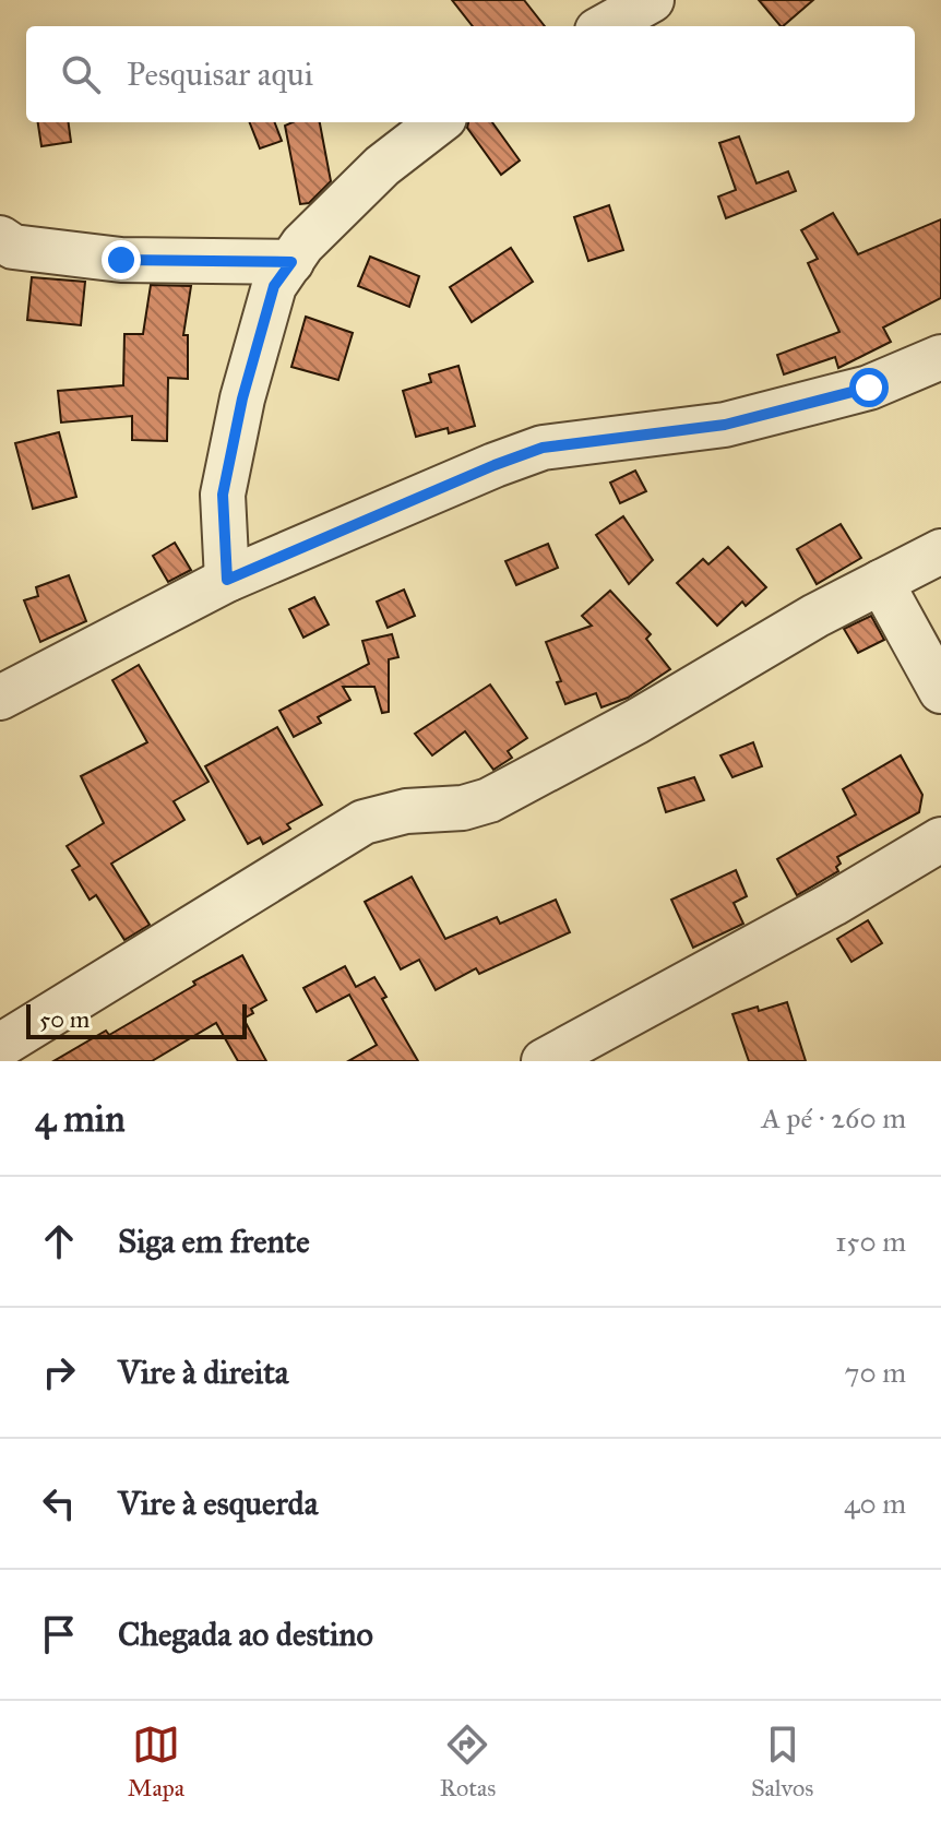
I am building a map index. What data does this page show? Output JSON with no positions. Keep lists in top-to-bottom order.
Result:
{
  "scale_bar": "50 m",
  "page": {
    "search": "Pesquisar aqui",
    "scale": "50 m",
    "heading": ["4 min", "A pé · 260 m"],
    "list": [
      ["Siga em frente", "150 m"],
      ["Vire à direita", "70 m"],
      ["Vire à esquerda", "40 m"],
      "Chegada ao destino"
    ],
    "nav": ["Mapa", "Rotas", "Salvos"]
  }
}
